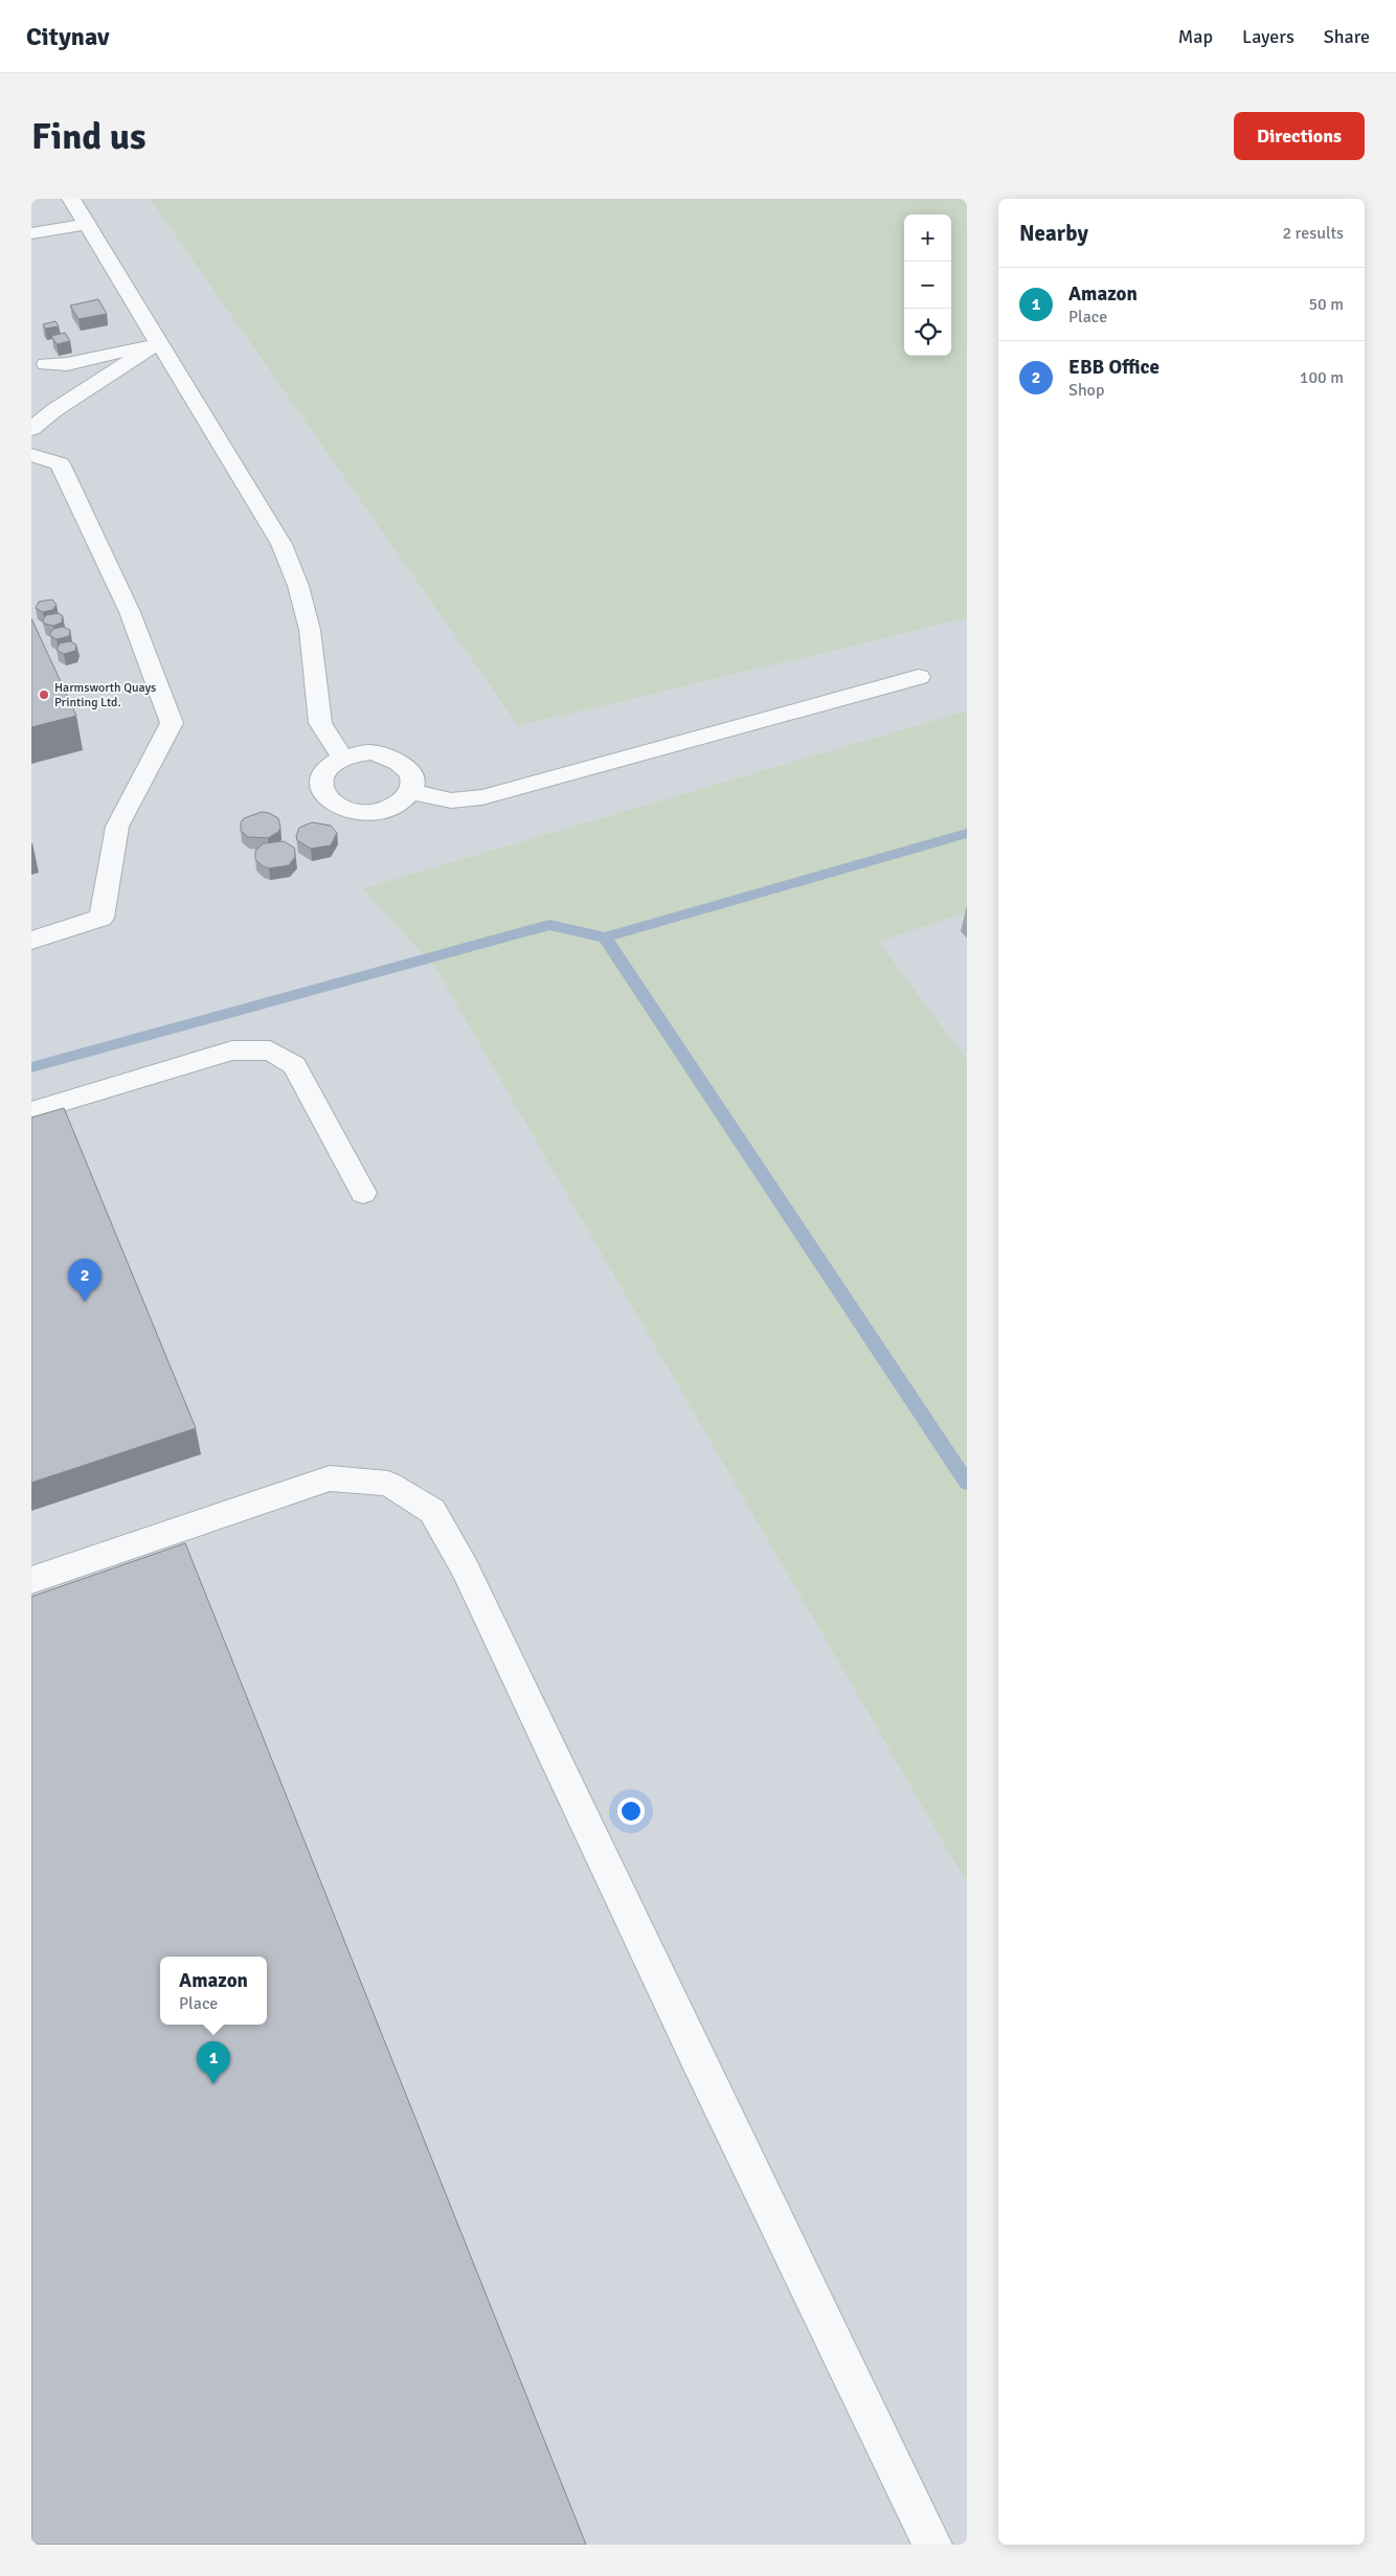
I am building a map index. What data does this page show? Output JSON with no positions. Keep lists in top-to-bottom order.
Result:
{
  "places": ["Harmsworth Quays Printing Ltd."],
  "page": {
    "header": "Citynav",
    "nav": ["Map", "Layers", "Share"],
    "buttons": "Directions",
    "title": "Find us",
    "heading": ["Nearby", "2 results"],
    "map_buttons": ["+", "−"],
    "list": [
      {
        "mark": "1",
        "name": "Amazon",
        "note": "Place",
        "value": "50 m"
      },
      {
        "mark": "2",
        "name": "EBB Office",
        "note": "Shop",
        "value": "100 m"
      }
    ],
    "pins": ["2", "1"],
    "popup": ["Amazon", "Place"]
  }
}
